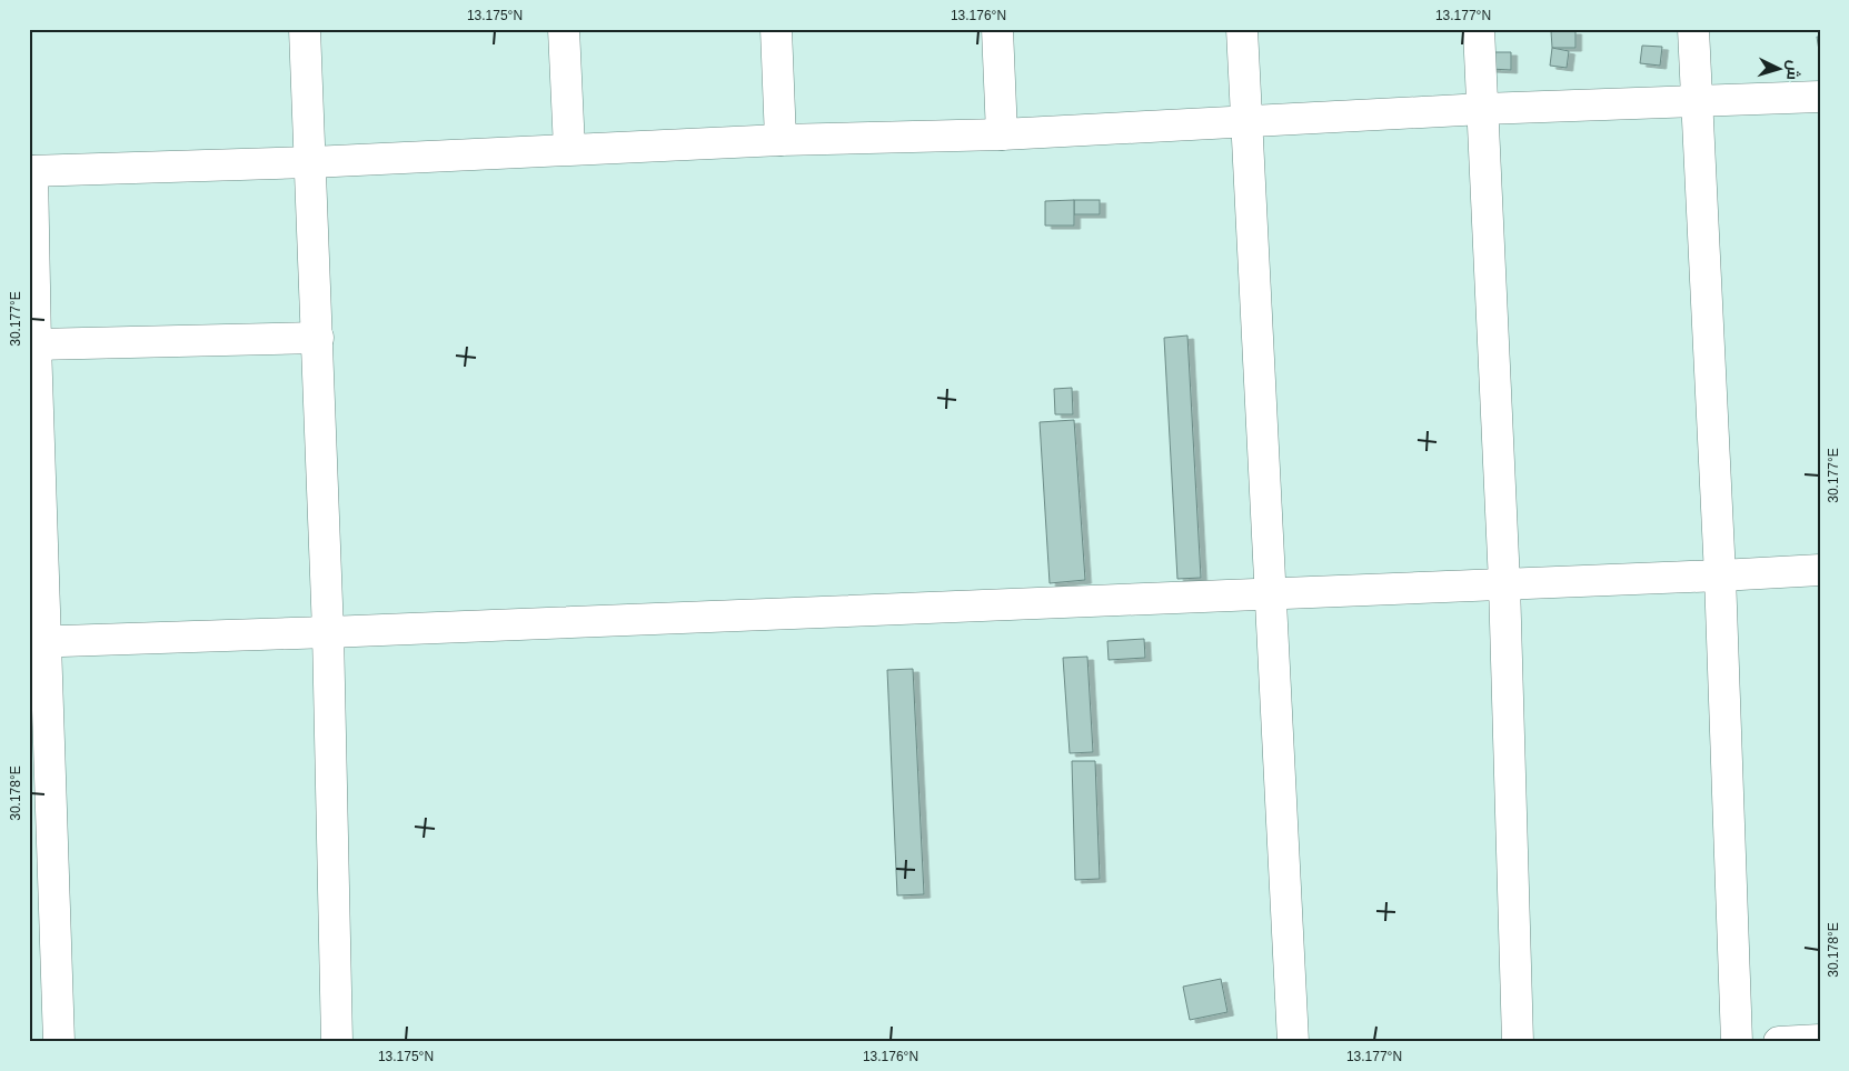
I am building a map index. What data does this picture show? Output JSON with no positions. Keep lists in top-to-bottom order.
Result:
{
  "north": "right",
  "coordinates": [
    "13.175°N",
    "13.176°N",
    "13.177°N",
    "30.177°E",
    "30.178°E"
  ]
}
